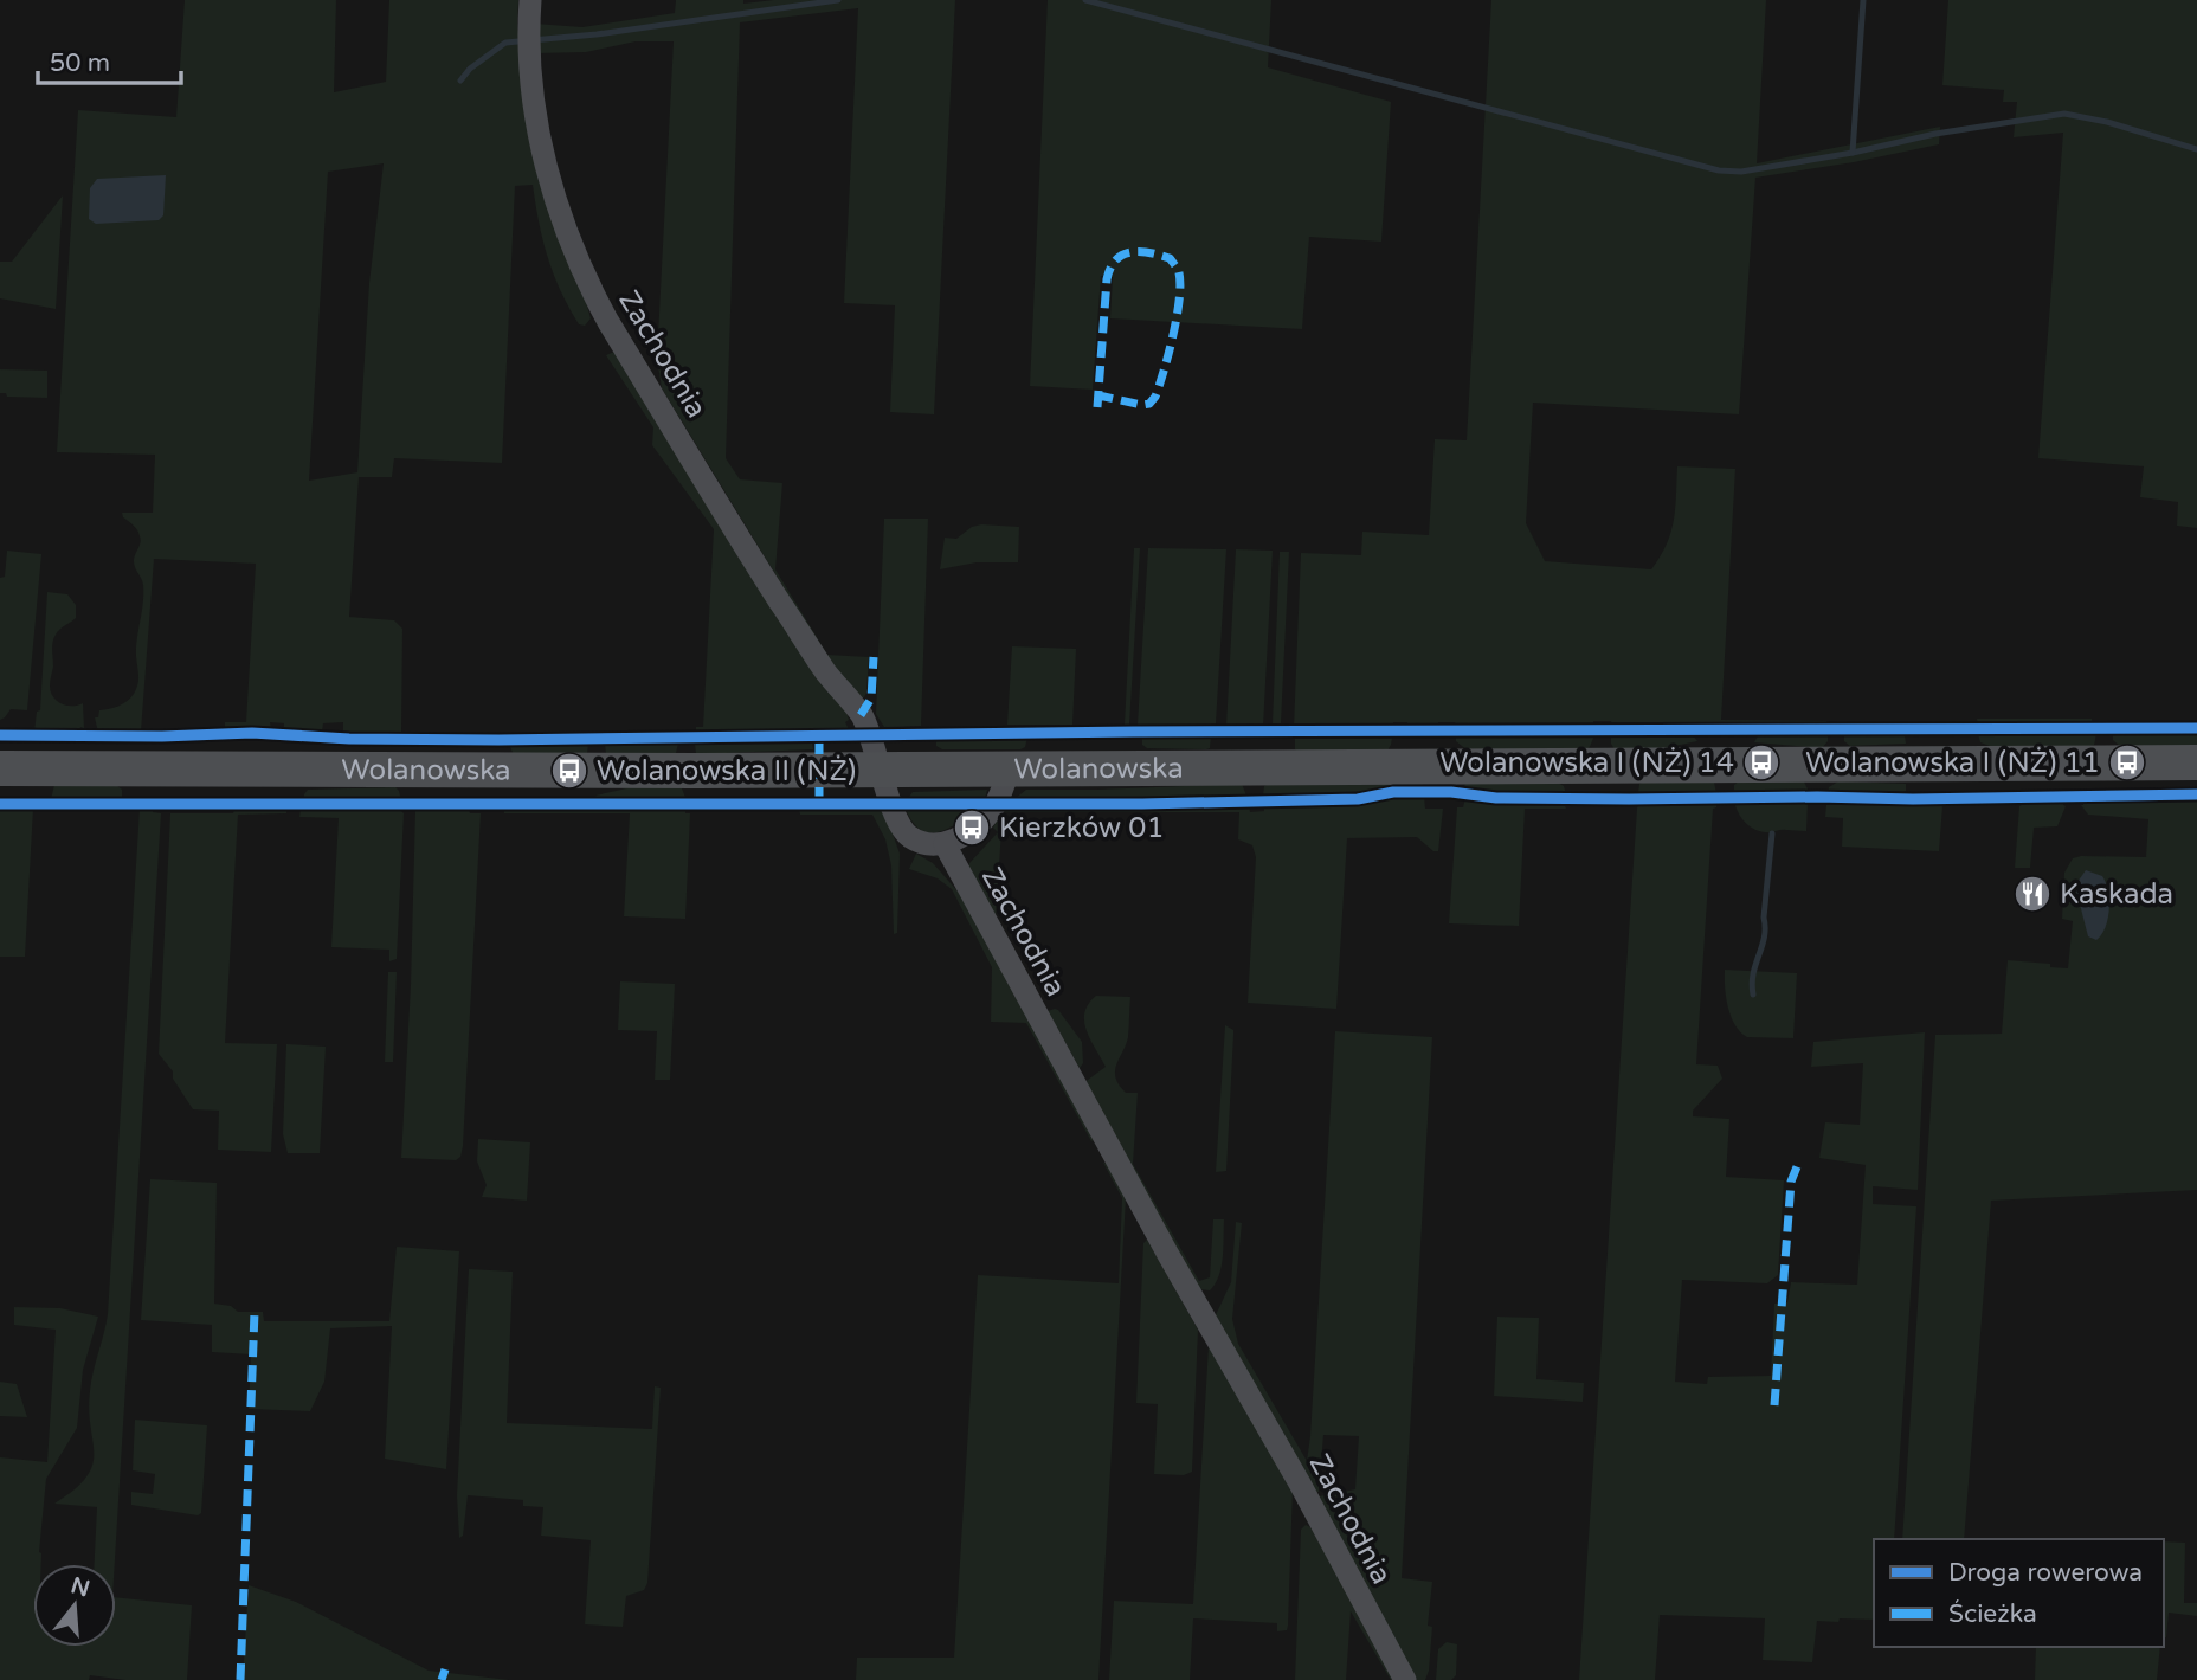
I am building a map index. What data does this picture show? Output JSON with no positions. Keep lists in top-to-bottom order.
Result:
{
  "streets": {
    "main road": ["Wolanowska"],
    "street": ["Zachodnia"]
  },
  "crossings": [
    ["Zachodnia", "Wolanowska"]
  ],
  "places": {
    "bus stop": [
      "Wolanowska I (NŻ) 14",
      "Wolanowska I (NŻ) 11",
      "Wolanowska II (NŻ)",
      "Kierzków 01"
    ],
    "restaurant": ["Kaskada"]
  },
  "legend": ["Droga rowerowa", "Ścieżka"],
  "scale_bar": "50 m",
  "north": "top"
}
